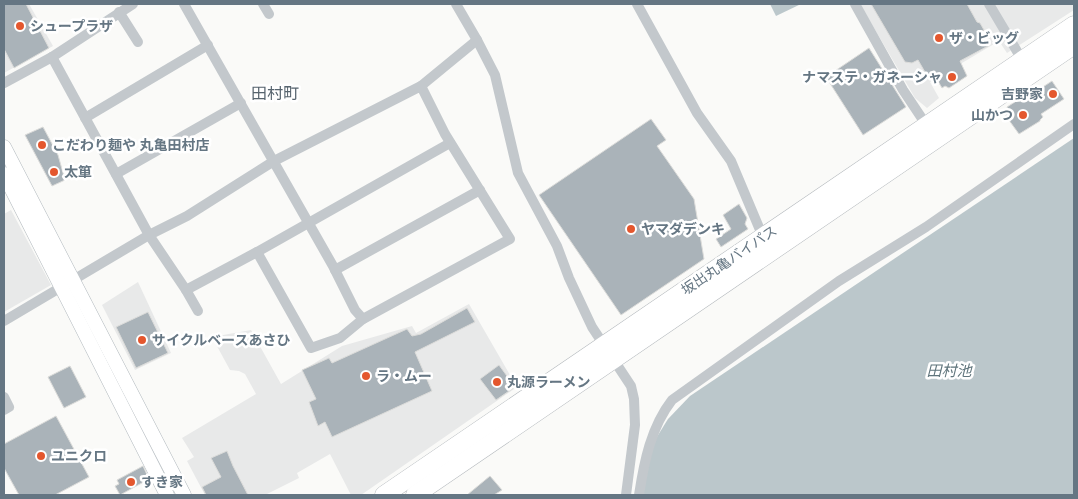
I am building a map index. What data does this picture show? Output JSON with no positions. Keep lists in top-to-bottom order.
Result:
{
  "streets": {
    "highway": ["坂出丸亀バイパス"]
  },
  "districts": ["田村町"],
  "water": ["田村池"],
  "places": [
    "シュープラザ",
    "ザ・ビッグ",
    "ナマステ・ガネーシャ",
    "吉野家",
    "山かつ",
    "こだわり麺や 丸亀田村店",
    "太箪",
    "ヤマダデンキ",
    "サイクルベースあさひ",
    "ラ・ムー",
    "丸源ラーメン",
    "ユニクロ",
    "すき家"
  ]
}
